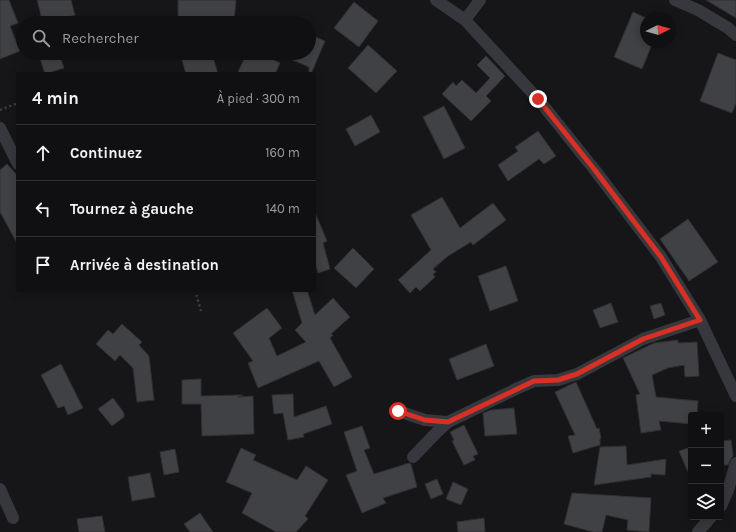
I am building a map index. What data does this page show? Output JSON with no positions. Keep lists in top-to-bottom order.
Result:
{
  "north": "right",
  "page": {
    "search": "Rechercher",
    "heading": ["4 min", "À pied · 300 m"],
    "list": [
      ["Continuez", "160 m"],
      ["Tournez à gauche", "140 m"],
      "Arrivée à destination"
    ],
    "map_buttons": ["+", "−"]
  }
}
